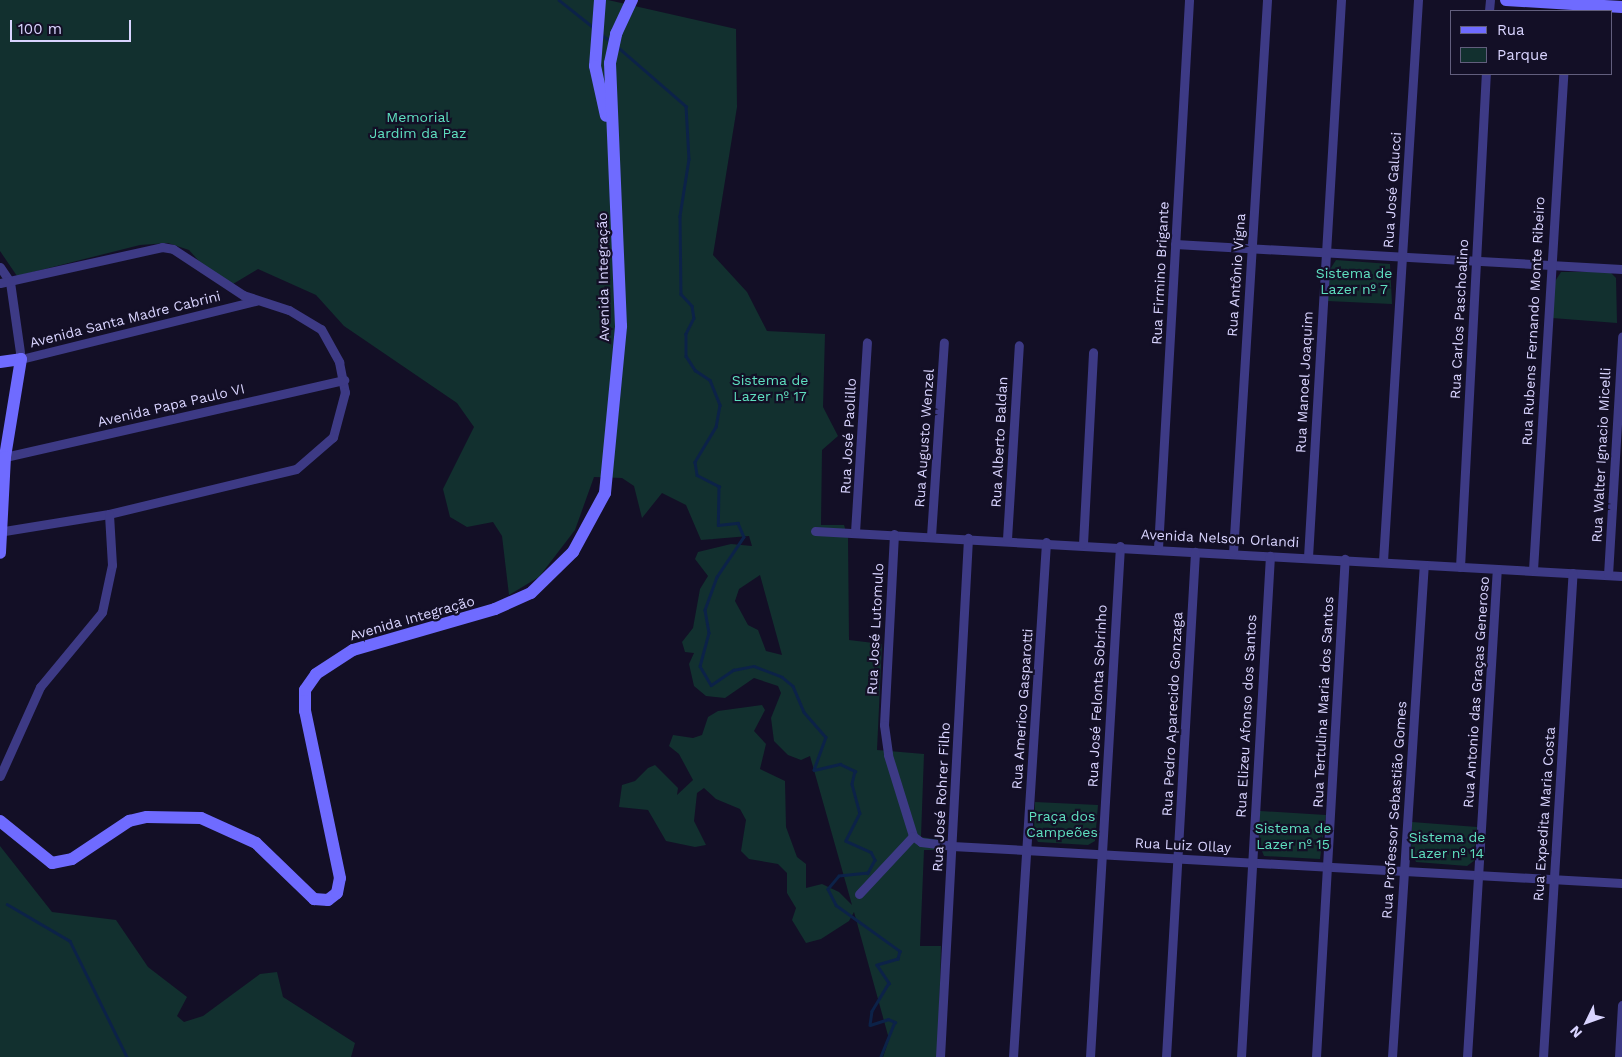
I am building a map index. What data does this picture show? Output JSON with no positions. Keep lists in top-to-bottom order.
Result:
{
  "streets": {
    "main road": ["Avenida Integração", "Avenida Santa Madre Cabrini"],
    "street": [
      "Rua José Galucci",
      "Rua Firmino Brigante",
      "Rua Antônio Vigna",
      "Rua Carlos Paschoalino",
      "Rua Rubens Fernando Monte Ribeiro",
      "Rua Manoel Joaquim",
      "Avenida Papa Paulo VI",
      "Rua José Paolillo",
      "Rua Augusto Wenzel",
      "Rua Alberto Baldan",
      "Rua Walter Ignacio Micelli",
      "Avenida Nelson Orlandi",
      "Rua José Lutomulo",
      "Rua Antonio das Graças Generoso",
      "Rua José Felonta Sobrinho",
      "Rua Tertulina Maria dos Santos",
      "Rua Americo Gasparotti",
      "Rua Pedro Aparecido Gonzaga",
      "Rua Elizeu Afonso dos Santos",
      "Rua José Rohrer Filho",
      "Rua Professor Sebastião Gomes",
      "Rua Expedita Maria Costa",
      "Rua Luiz Ollay"
    ]
  },
  "crossings": [
    ["Rua José Galucci", "Avenida Nelson Orlandi"],
    ["Rua Firmino Brigante", "Avenida Nelson Orlandi"],
    ["Rua Antônio Vigna", "Avenida Nelson Orlandi"],
    ["Rua Carlos Paschoalino", "Avenida Nelson Orlandi"],
    ["Rua Rubens Fernando Monte Ribeiro", "Avenida Nelson Orlandi"],
    ["Rua Manoel Joaquim", "Avenida Nelson Orlandi"],
    ["Rua José Paolillo", "Avenida Nelson Orlandi"],
    ["Rua Augusto Wenzel", "Avenida Nelson Orlandi"],
    ["Rua Alberto Baldan", "Avenida Nelson Orlandi"],
    ["Rua Walter Ignacio Micelli", "Avenida Nelson Orlandi"],
    ["Avenida Nelson Orlandi", "Rua José Lutomulo"],
    ["Avenida Nelson Orlandi", "Rua Antonio das Graças Generoso"],
    ["Avenida Nelson Orlandi", "Rua José Felonta Sobrinho"],
    ["Avenida Nelson Orlandi", "Rua Tertulina Maria dos Santos"],
    ["Avenida Nelson Orlandi", "Rua Americo Gasparotti"],
    ["Avenida Nelson Orlandi", "Rua Pedro Aparecido Gonzaga"],
    ["Avenida Nelson Orlandi", "Rua Elizeu Afonso dos Santos"],
    ["Avenida Nelson Orlandi", "Rua José Rohrer Filho"],
    ["Avenida Nelson Orlandi", "Rua Professor Sebastião Gomes"],
    ["Avenida Nelson Orlandi", "Rua Expedita Maria Costa"],
    ["Rua José Lutomulo", "Rua Luiz Ollay"],
    ["Rua Antonio das Graças Generoso", "Rua Luiz Ollay"],
    ["Rua José Felonta Sobrinho", "Rua Luiz Ollay"],
    ["Rua Tertulina Maria dos Santos", "Rua Luiz Ollay"],
    ["Rua Americo Gasparotti", "Rua Luiz Ollay"],
    ["Rua Pedro Aparecido Gonzaga", "Rua Luiz Ollay"],
    ["Rua Elizeu Afonso dos Santos", "Rua Luiz Ollay"],
    ["Rua José Rohrer Filho", "Rua Luiz Ollay"],
    ["Rua Professor Sebastião Gomes", "Rua Luiz Ollay"],
    ["Rua Expedita Maria Costa", "Rua Luiz Ollay"]
  ],
  "parks": [
    "Memorial Jardim da Paz",
    "Sistema de Lazer nº 7",
    "Sistema de Lazer nº 17",
    "Praça dos Campeões",
    "Sistema de Lazer nº 15",
    "Sistema de Lazer nº 14"
  ],
  "legend": ["Rua", "Parque"],
  "scale_bar": "100 m",
  "north": "bottom left"
}
